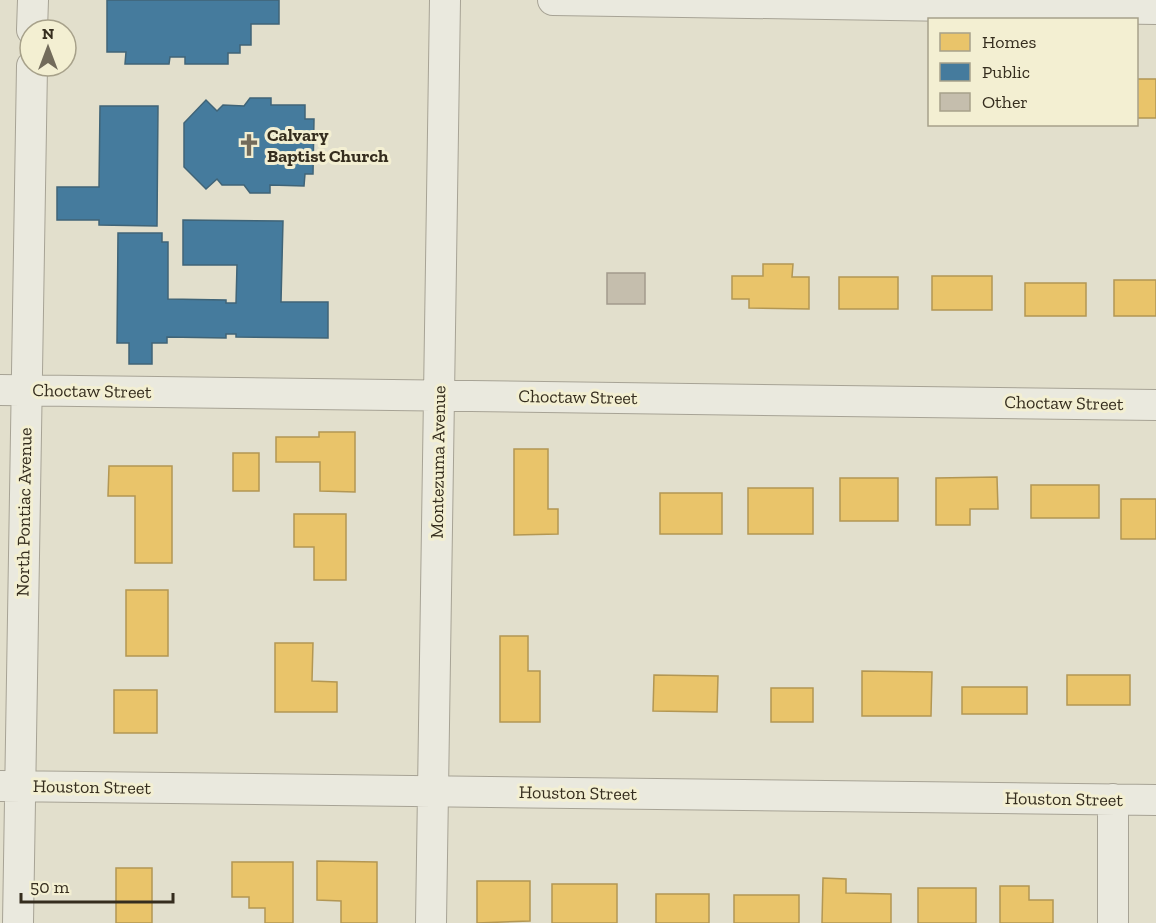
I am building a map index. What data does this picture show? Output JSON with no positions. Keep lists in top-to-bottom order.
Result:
{
  "streets": {
    "street": [
      "Choctaw Street",
      "Montezuma Avenue",
      "North Pontiac Avenue",
      "Houston Street"
    ]
  },
  "crossings": [
    ["Choctaw Street", "Montezuma Avenue"],
    ["Choctaw Street", "North Pontiac Avenue"],
    ["Montezuma Avenue", "Houston Street"],
    ["North Pontiac Avenue", "Houston Street"]
  ],
  "places": {
    "church": ["Calvary Baptist Church"]
  },
  "legend": ["Homes", "Public", "Other"],
  "scale_bar": "50 m",
  "north": "top"
}
